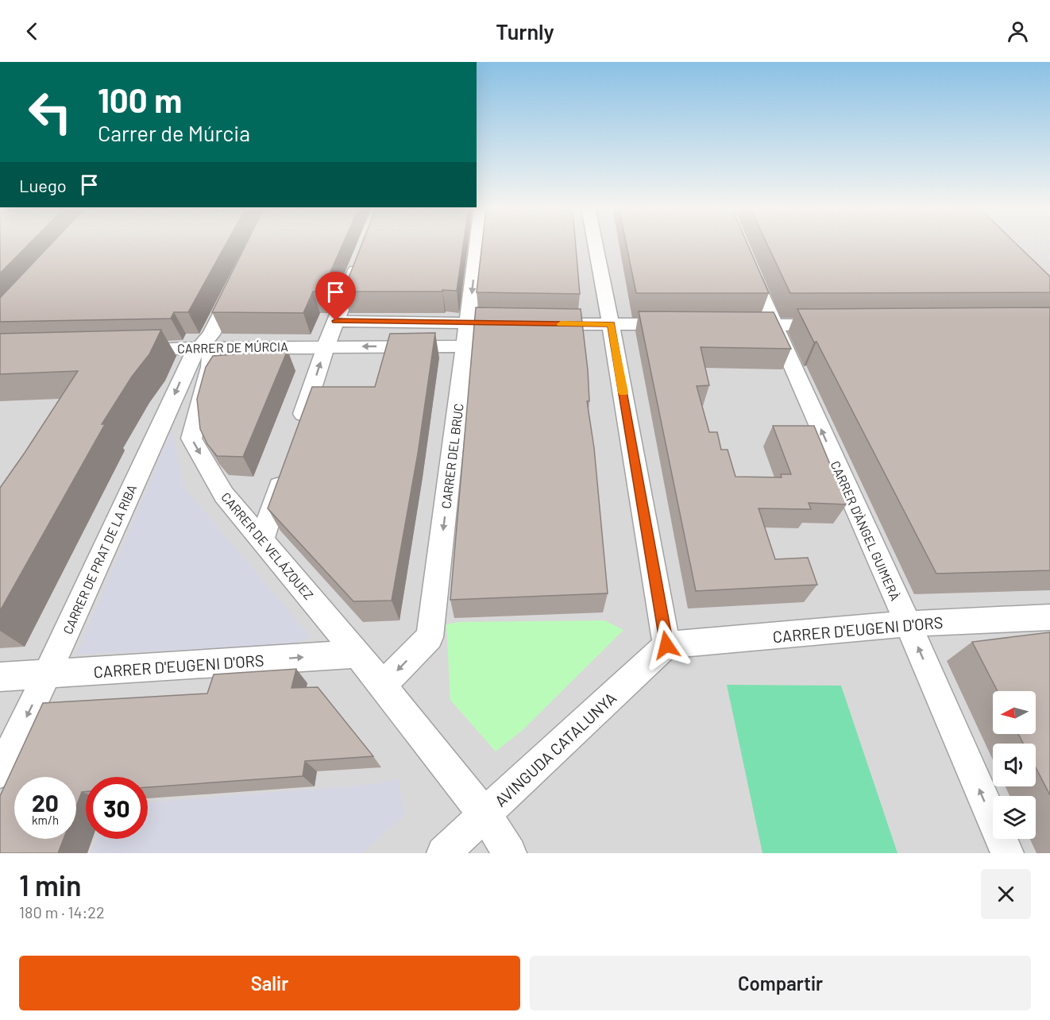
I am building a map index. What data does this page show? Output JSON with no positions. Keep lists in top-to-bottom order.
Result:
{
  "streets": {
    "street": [
      "CARRER DE MÚRCIA",
      "CARRER DEL BRUC",
      "CARRER D'ÀNGEL GUIMERÀ",
      "CARRER DE VELÁZQUEZ",
      "CARRER DE PRAT DE LA RIBA",
      "CARRER D'EUGENI D'ORS",
      "AVINGUDA CATALUNYA"
    ]
  },
  "crossings": [
    ["CARRER DE MÚRCIA", "CARRER DEL BRUC"],
    ["CARRER DE MÚRCIA", "CARRER DE VELÁZQUEZ"],
    ["CARRER DE MÚRCIA", "CARRER DE PRAT DE LA RIBA"],
    ["CARRER DEL BRUC", "CARRER DE VELÁZQUEZ"],
    ["CARRER D'ÀNGEL GUIMERÀ", "CARRER D'EUGENI D'ORS"],
    ["CARRER DE VELÁZQUEZ", "CARRER DE PRAT DE LA RIBA"],
    ["CARRER DE VELÁZQUEZ", "CARRER D'EUGENI D'ORS"],
    ["CARRER DE VELÁZQUEZ", "AVINGUDA CATALUNYA"],
    ["CARRER DE PRAT DE LA RIBA", "CARRER D'EUGENI D'ORS"],
    ["CARRER D'EUGENI D'ORS", "AVINGUDA CATALUNYA"]
  ],
  "one_way": ["CARRER D'ÀNGEL GUIMERÀ", "CARRER DE PRAT DE LA RIBA", "CARRER D'EUGENI D'ORS"],
  "north": "left",
  "page": {
    "header": "Turnly",
    "turn": ["100 m", "Carrer de Múrcia"],
    "then": "Luego",
    "speed": "20 km/h",
    "limit": "30",
    "heading": ["1 min", "180 m · 14:22"],
    "buttons": ["Salir", "Compartir"]
  }
}
